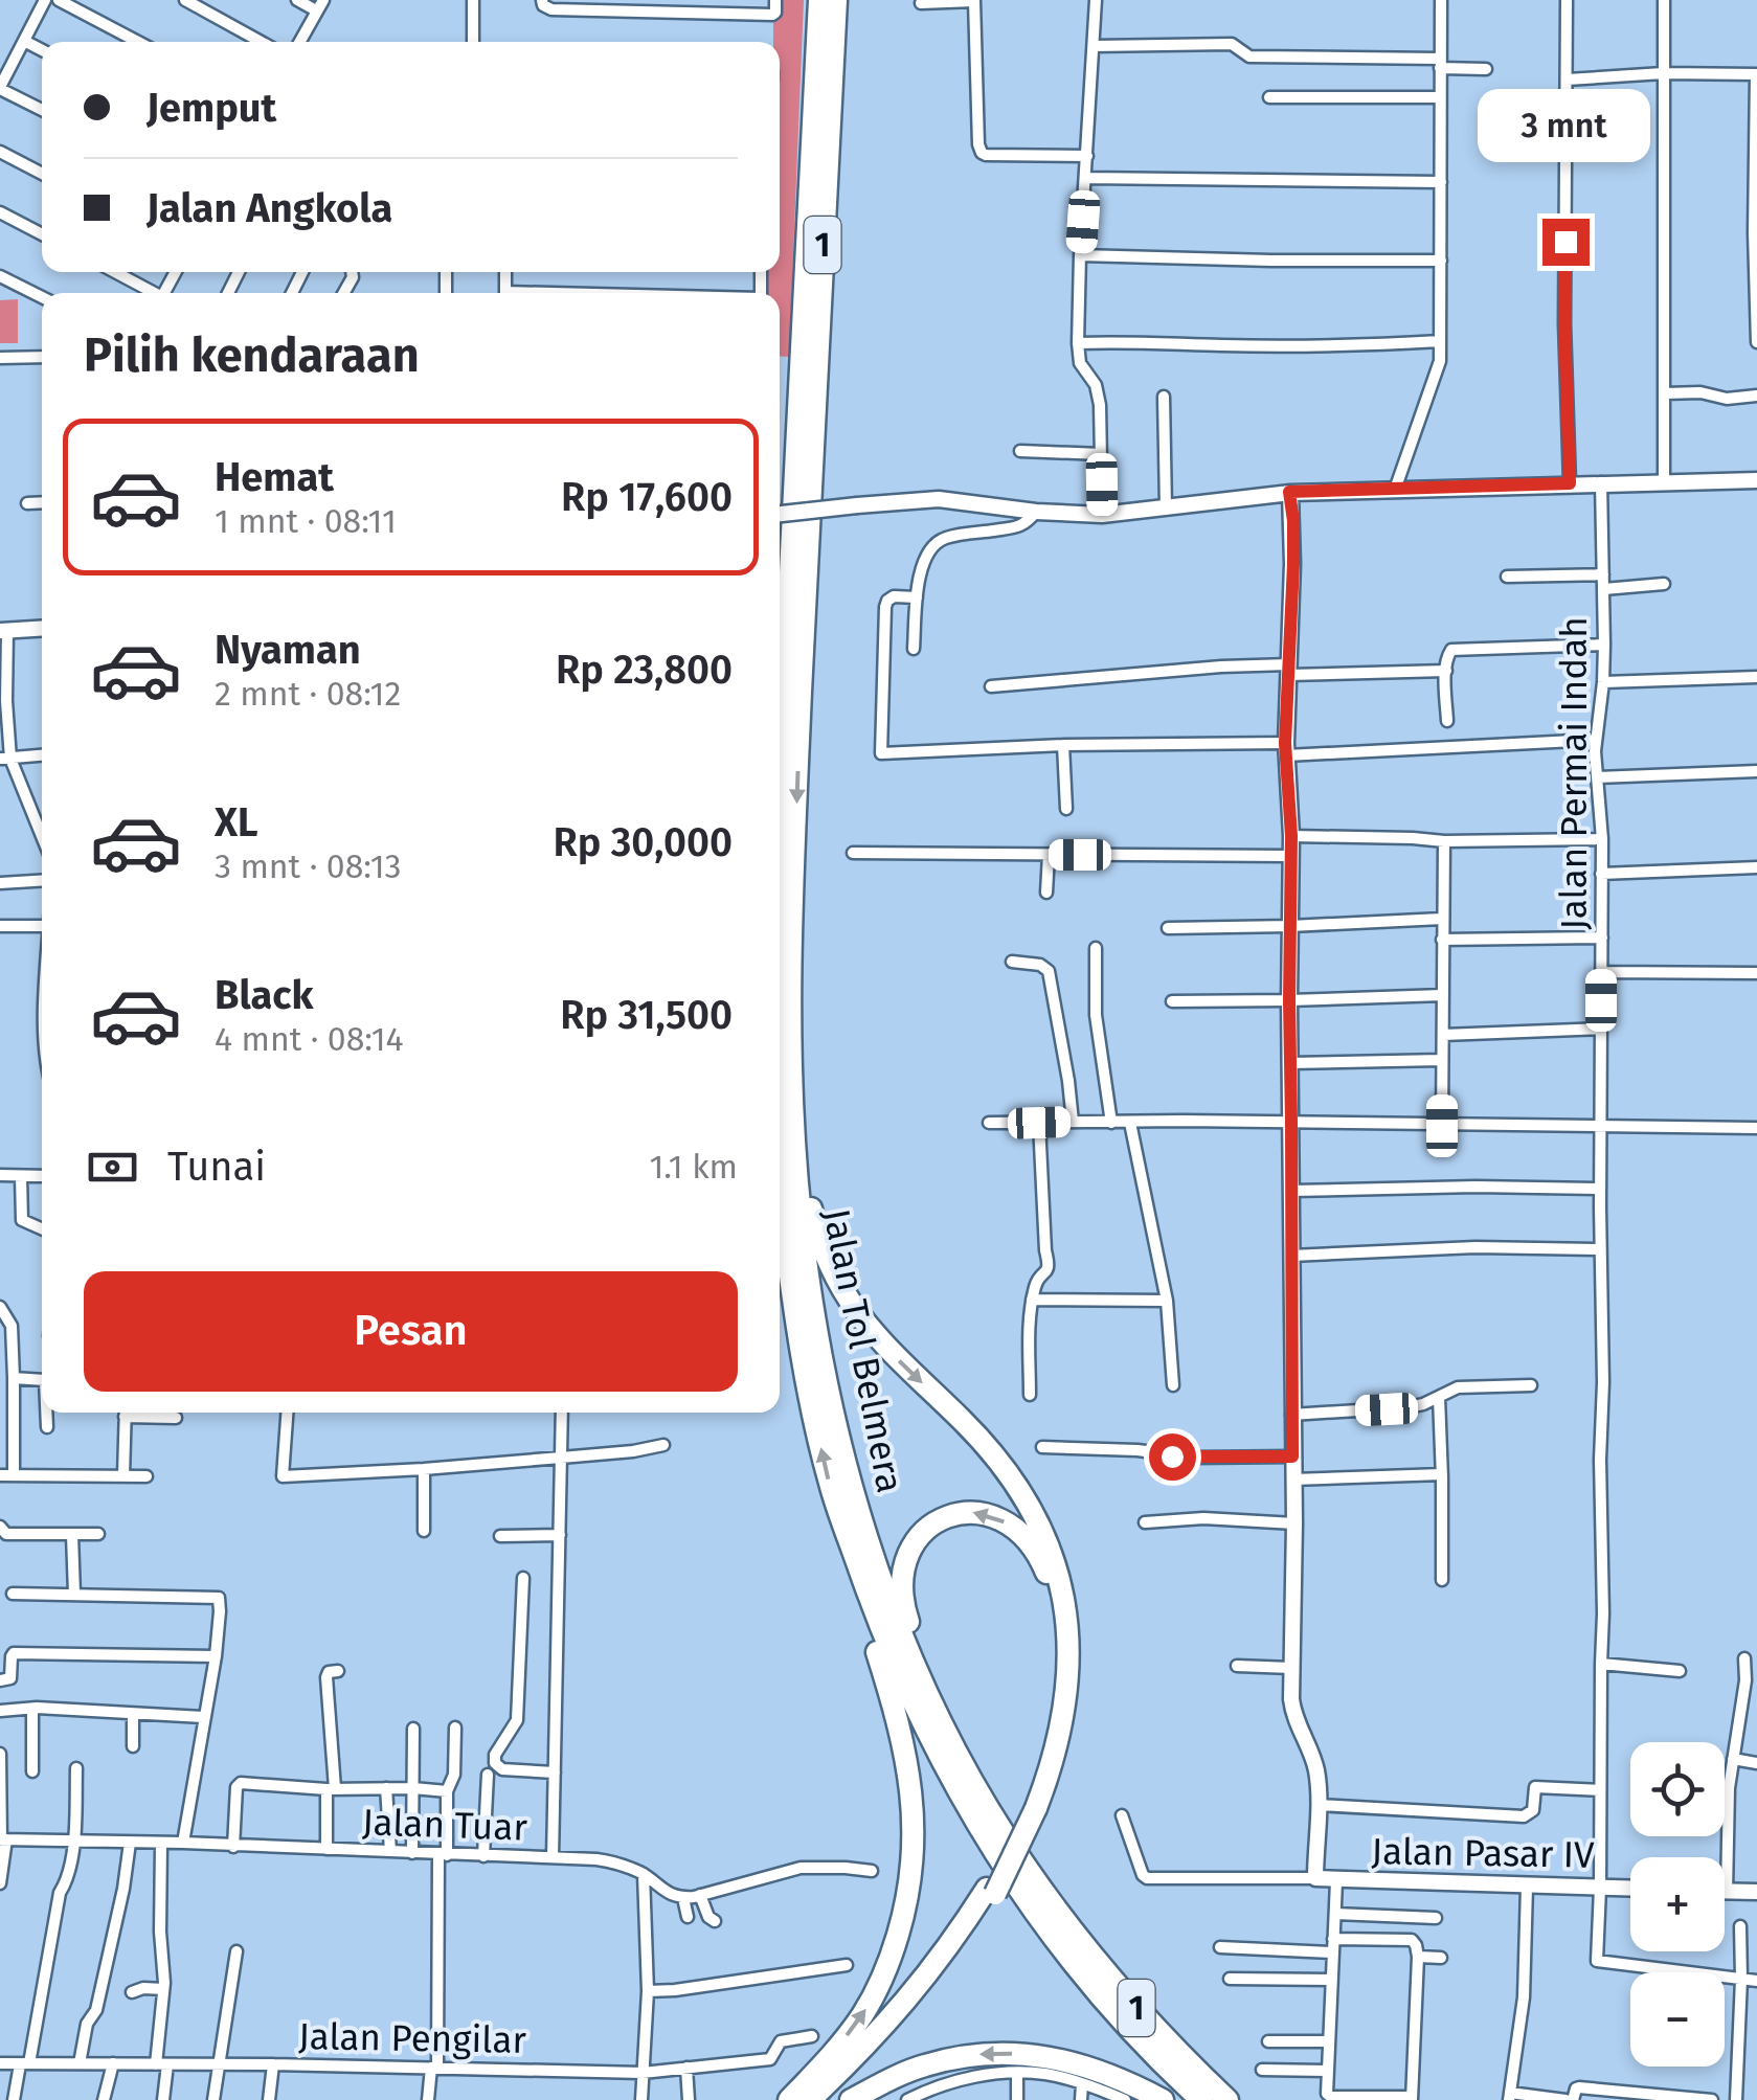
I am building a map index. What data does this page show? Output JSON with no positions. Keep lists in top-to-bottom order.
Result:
{
  "streets": {
    "highway": ["1", "Jalan Tol Belmera"],
    "street": [
      "Jalan Permai Indah",
      "Jalan Tuar",
      "Jalan Pasar IV",
      "Jalan Pengilar"
    ]
  },
  "crossings": [
    ["Jalan Permai Indah", "Jalan Pasar IV"]
  ],
  "page": {
    "banner": ["Jemput", "Jalan Angkola"],
    "bubble": "3 mnt",
    "heading": "Pilih kendaraan",
    "list": [
      {
        "name": "Hemat",
        "note": "1 mnt · 08:11",
        "value": "Rp 17,600"
      },
      {
        "name": "Nyaman",
        "note": "2 mnt · 08:12",
        "value": "Rp 23,800"
      },
      {
        "name": "XL",
        "note": "3 mnt · 08:13",
        "value": "Rp 30,000"
      },
      {
        "name": "Black",
        "note": "4 mnt · 08:14",
        "value": "Rp 31,500"
      }
    ],
    "pay": ["Tunai", "1.1 km"],
    "buttons": "Pesan",
    "map_buttons": ["+", "−"]
  }
}
